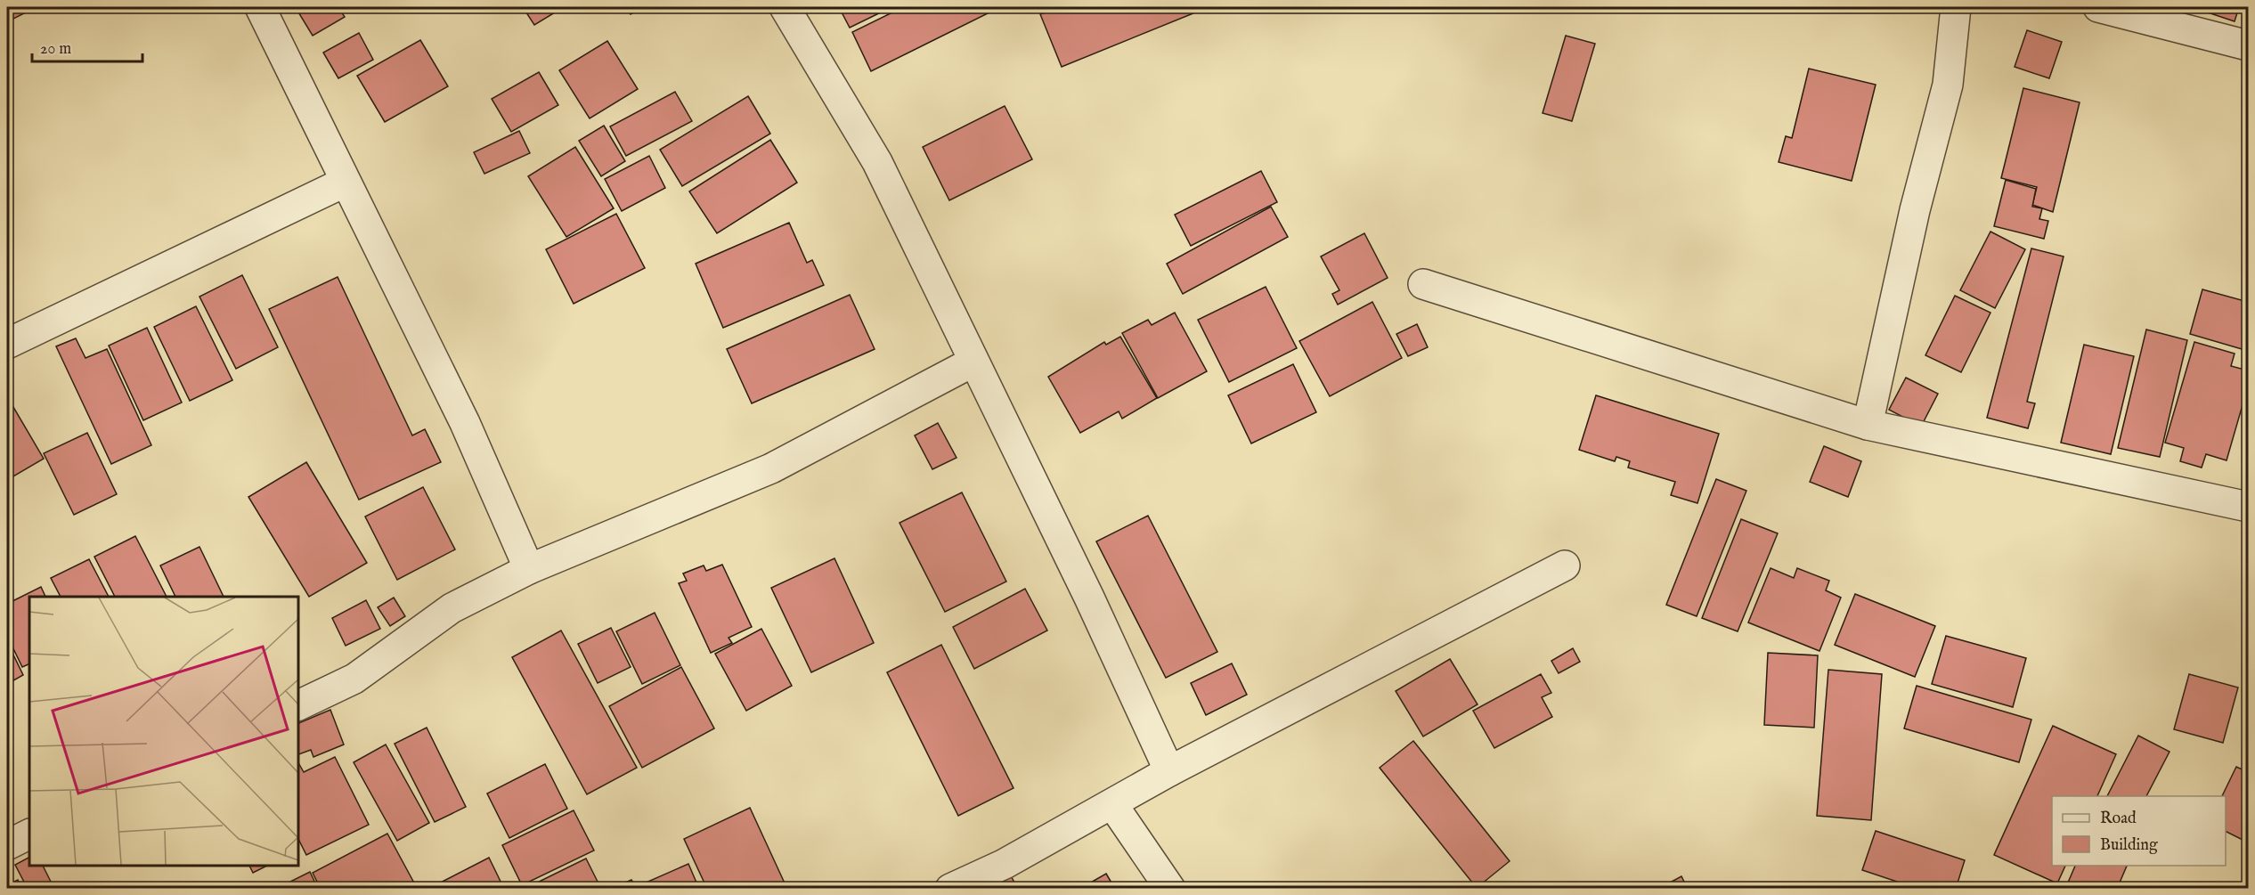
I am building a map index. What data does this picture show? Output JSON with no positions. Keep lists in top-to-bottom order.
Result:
{
  "legend": ["Road", "Building"],
  "scale_bar": "20 m"
}
